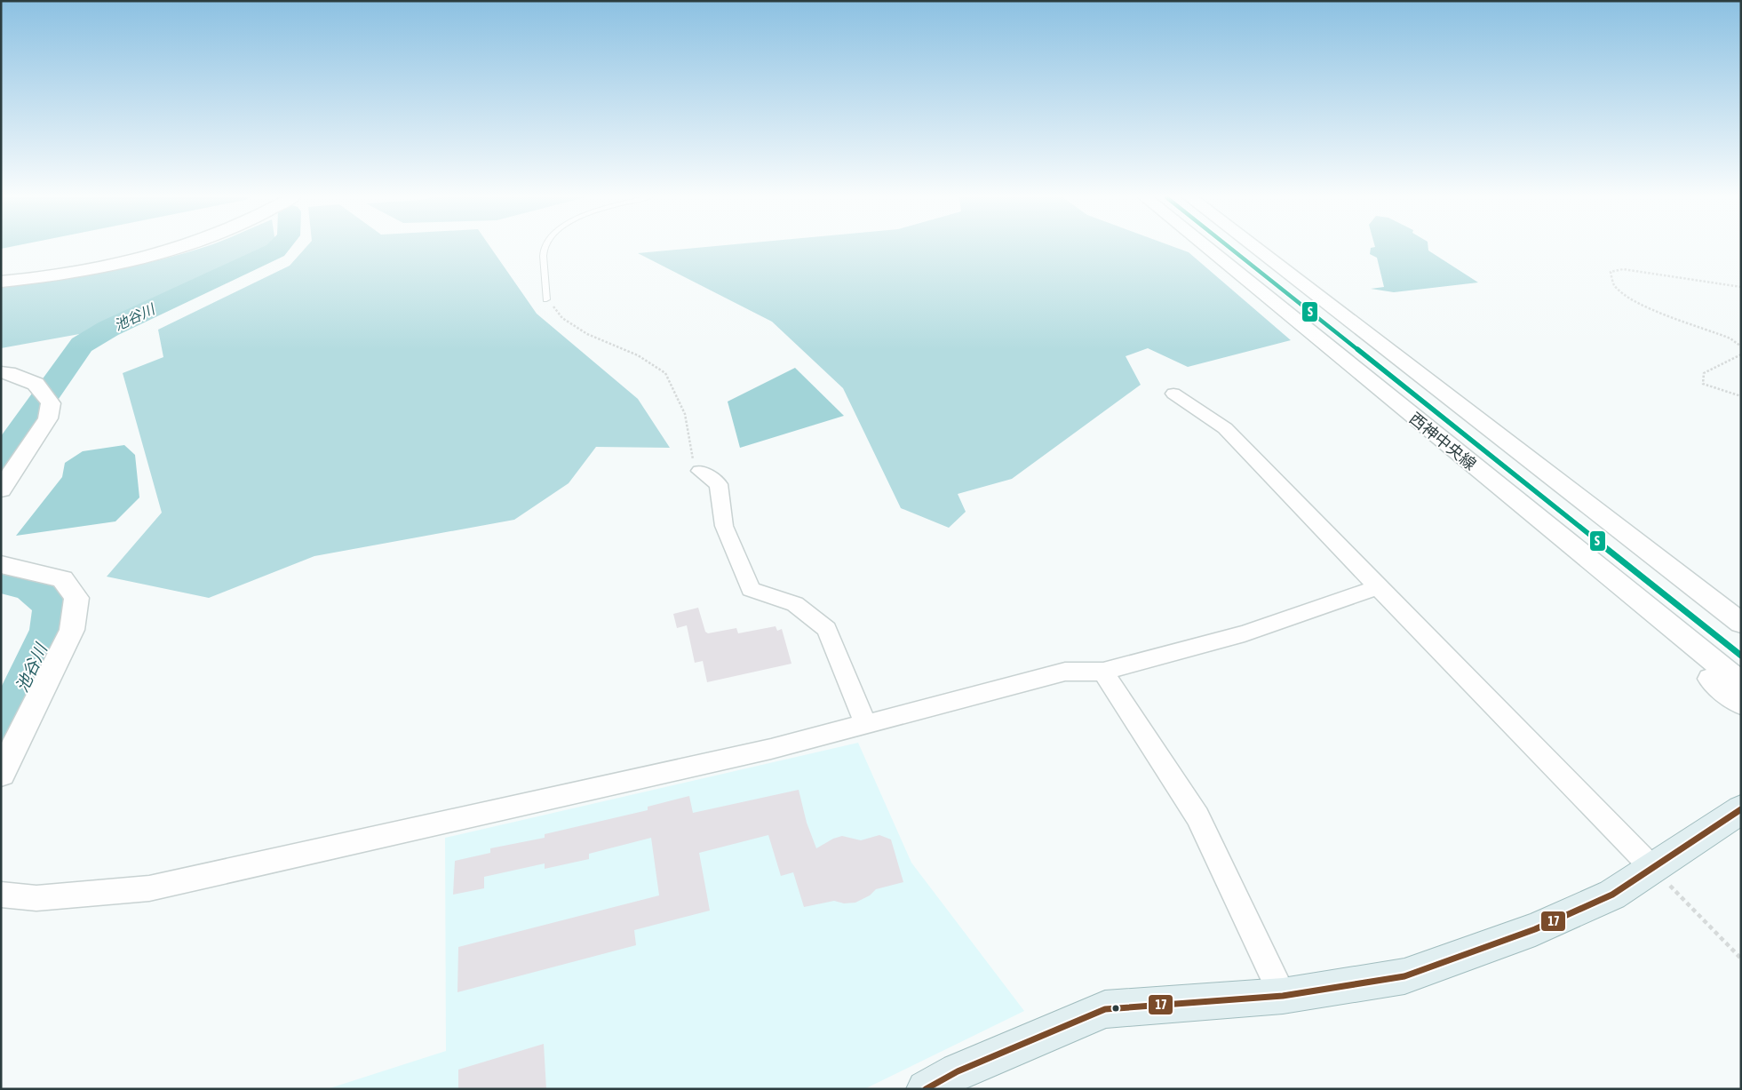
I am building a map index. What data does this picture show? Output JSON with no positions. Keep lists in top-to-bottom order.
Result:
{
  "streets": {
    "street": ["西神中央線"]
  },
  "water": ["池谷川"],
  "lines": ["transit line S", "transit line 17"]
}
